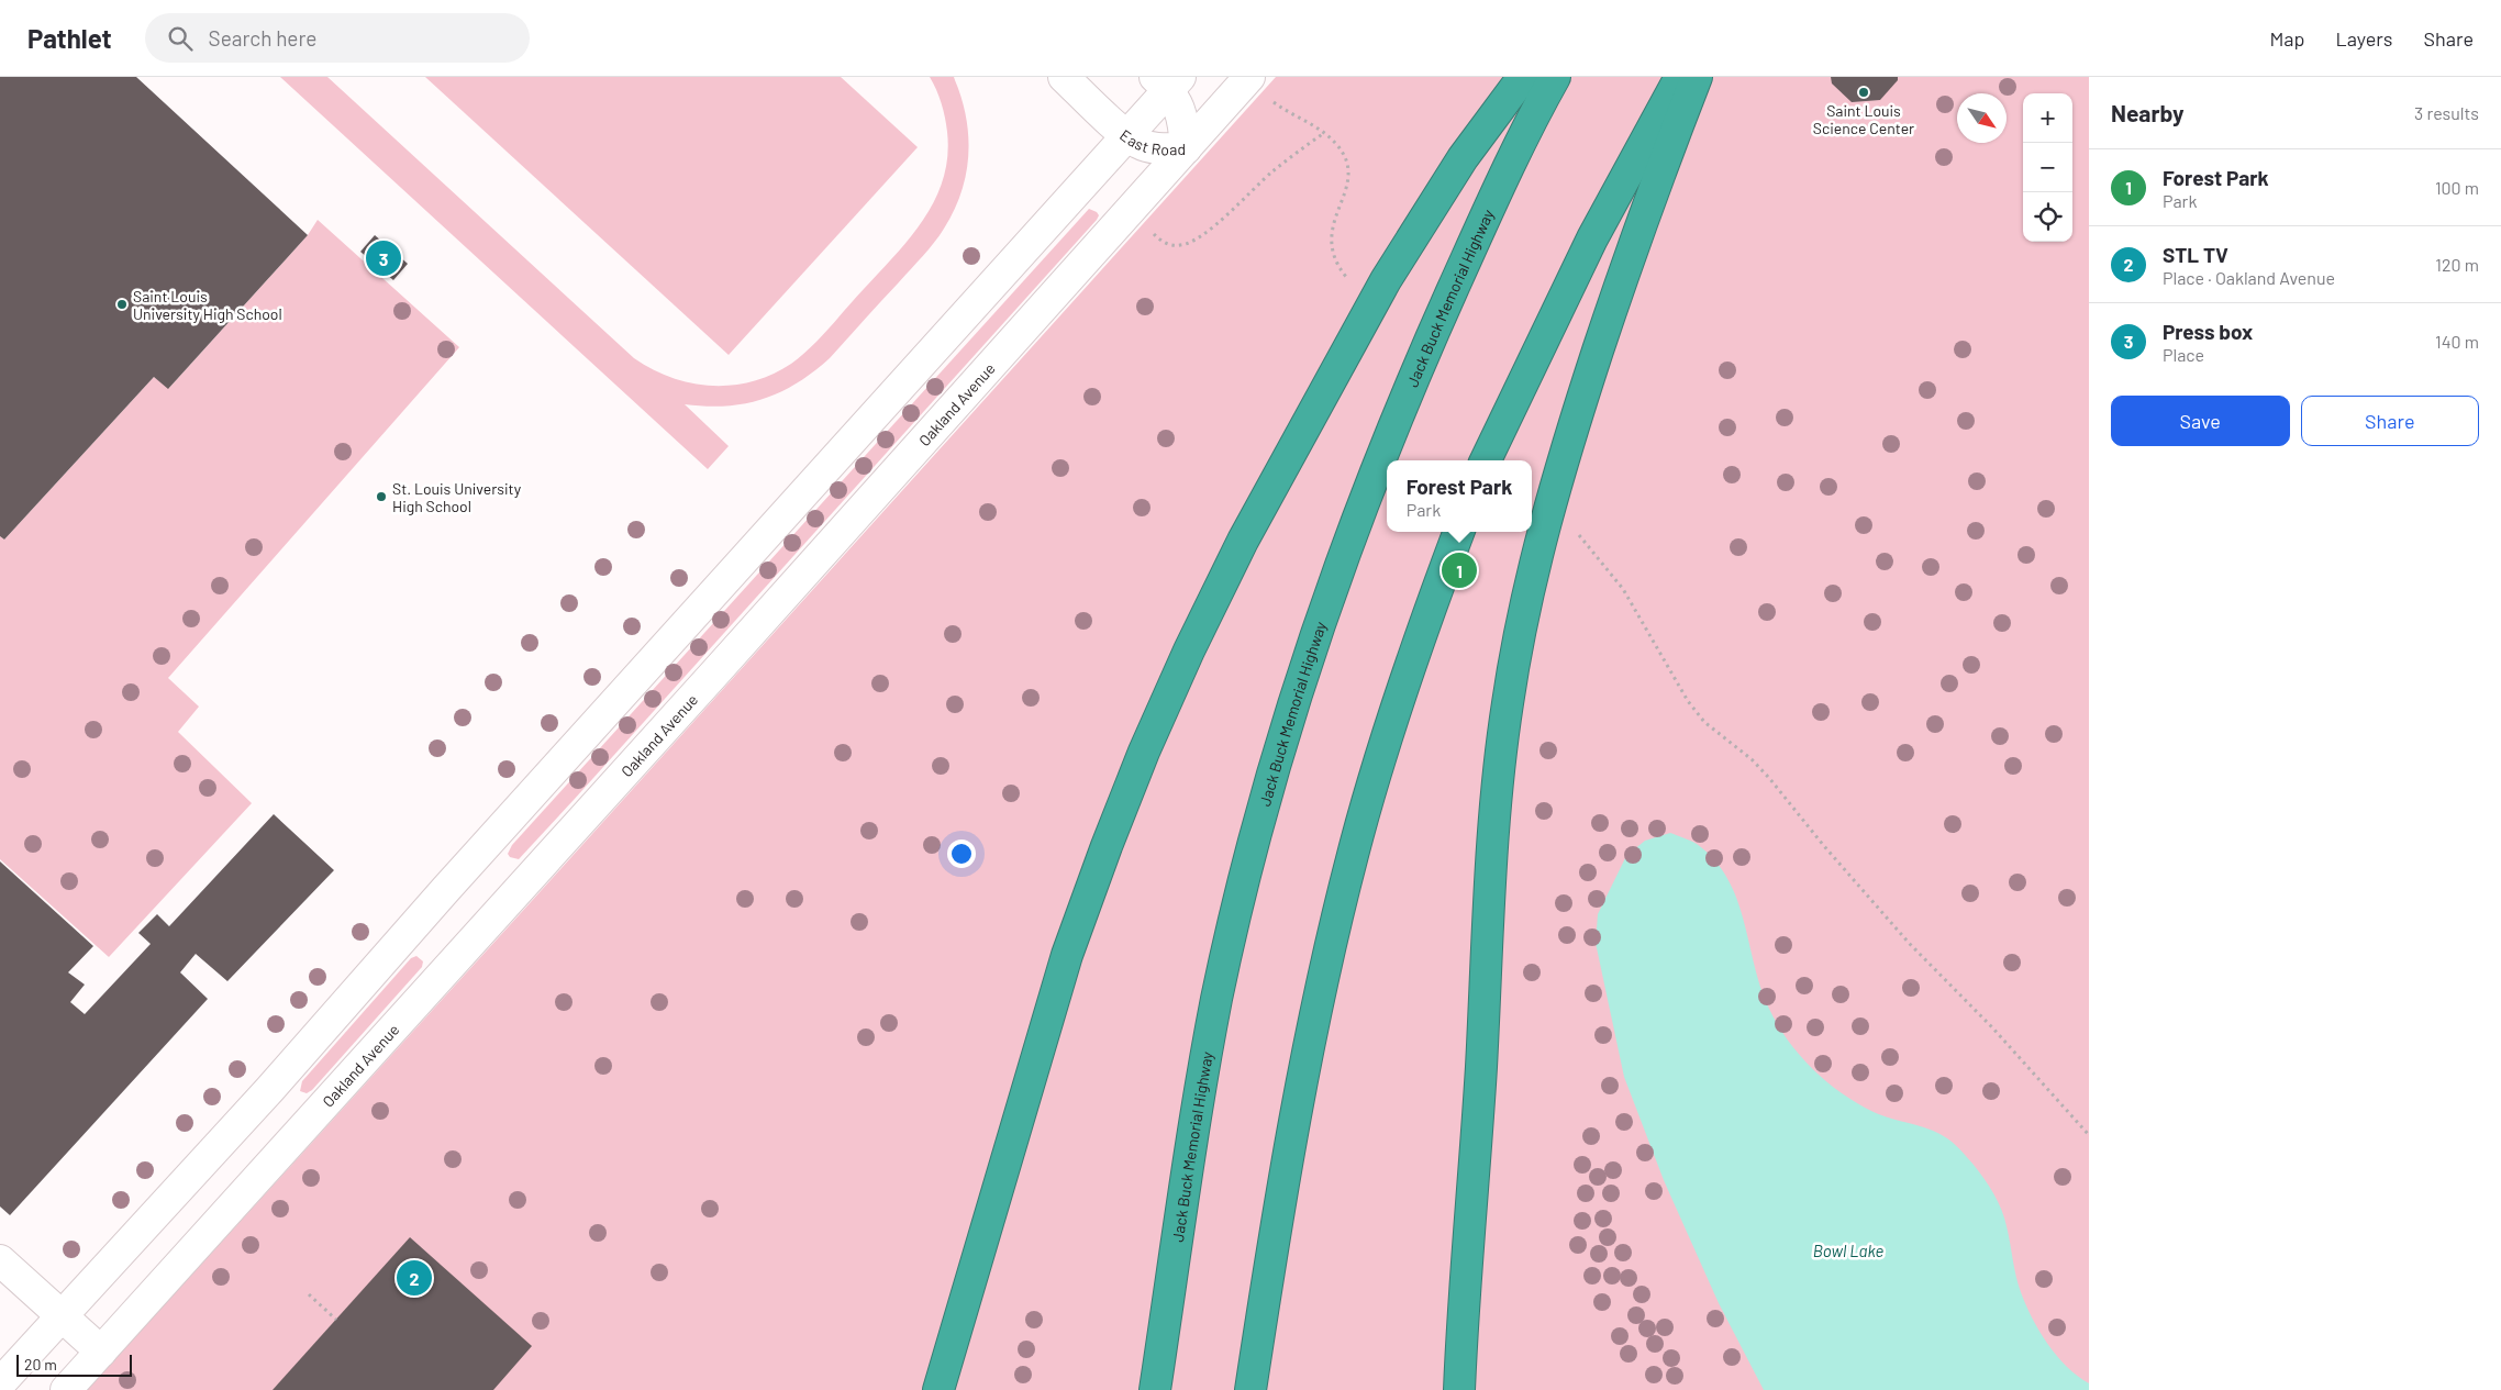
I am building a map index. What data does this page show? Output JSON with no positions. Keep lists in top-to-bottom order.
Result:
{
  "streets": {
    "highway": ["Jack Buck Memorial Highway"],
    "street": ["East Road", "Oakland Avenue"]
  },
  "crossings": [
    ["East Road", "Oakland Avenue"]
  ],
  "water": ["Bowl Lake"],
  "places": ["Saint Louis Science Center", "Saint Louis University High School", "St. Louis University High School"],
  "scale_bar": "20 m",
  "north": "bottom right",
  "page": {
    "header": "Pathlet",
    "search": "Search here",
    "nav": ["Map", "Layers", "Share"],
    "heading": ["Nearby", "3 results"],
    "map_buttons": ["+", "−"],
    "list": [
      {
        "mark": "1",
        "name": "Forest Park",
        "note": "Park",
        "value": "100 m"
      },
      {
        "mark": "2",
        "name": "STL TV",
        "note": "Place · Oakland Avenue",
        "value": "120 m"
      },
      {
        "mark": "3",
        "name": "Press box",
        "note": "Place",
        "value": "140 m"
      }
    ],
    "pins": ["3", "1", "2"],
    "buttons": ["Save", "Share"],
    "popup": ["Forest Park", "Park"],
    "scale": "20 m"
  }
}
